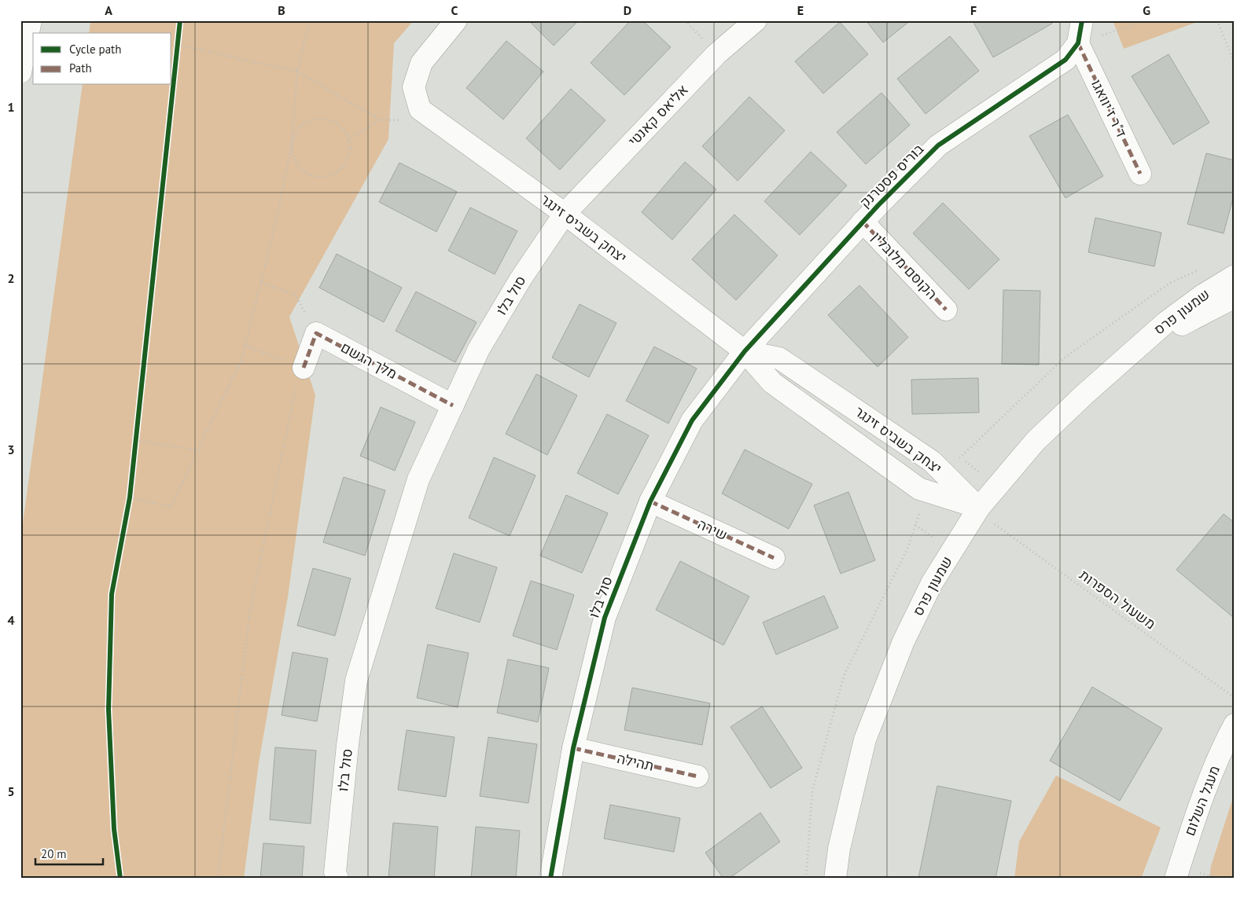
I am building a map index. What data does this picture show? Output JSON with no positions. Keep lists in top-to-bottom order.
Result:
{
  "streets": {
    "main road": [
      "ד\"ר ז'יוואגו",
      "אליאס קאנטי",
      "בוריס פסטרנק",
      "יצחק בשביס זינגר",
      "הקוסם מלובלין",
      "סול בלו",
      "שמעון פרס",
      "מלך הגשם",
      "שירה",
      "תהילה",
      "מעגל השלום"
    ],
    "path": ["משעול הספרות"]
  },
  "crossings": [
    ["ד\"ר ז'יוואגו", "בוריס פסטרנק"],
    ["אליאס קאנטי", "יצחק בשביס זינגר"],
    ["אליאס קאנטי", "סול בלו"],
    ["בוריס פסטרנק", "יצחק בשביס זינגר"],
    ["בוריס פסטרנק", "הקוסם מלובלין"],
    ["בוריס פסטרנק", "סול בלו"],
    ["יצחק בשביס זינגר", "סול בלו"],
    ["יצחק בשביס זינגר", "שמעון פרס"],
    ["סול בלו", "מלך הגשם"],
    ["סול בלו", "שירה"],
    ["סול בלו", "תהילה"]
  ],
  "legend": ["Cycle path", "Path"],
  "scale_bar": "20 m",
  "grid": {
    "columns": [
      "A",
      "B",
      "C",
      "D",
      "E",
      "F",
      "G"
    ],
    "rows": [
      "1",
      "2",
      "3",
      "4",
      "5"
    ]
  }
}
